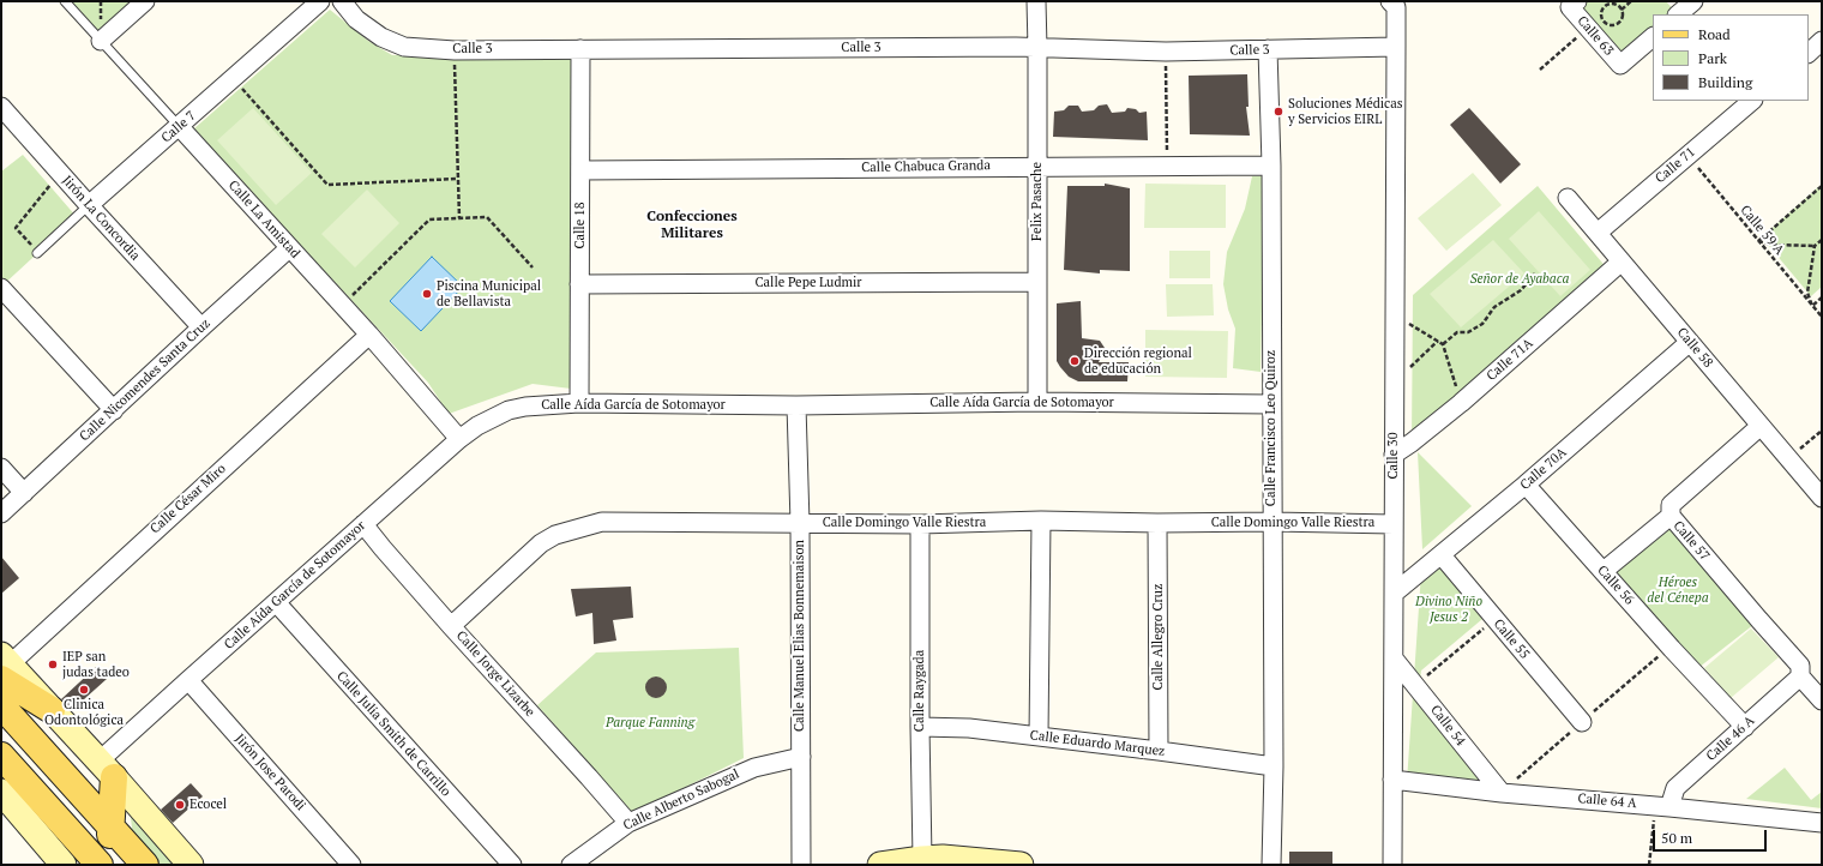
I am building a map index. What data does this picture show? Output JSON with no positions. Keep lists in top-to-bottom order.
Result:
{
  "streets": {
    "street": [
      "Calle 63",
      "Calle 3",
      "Calle 7",
      "Calle 71",
      "Calle Chabuca Granda",
      "Felix Pasache",
      "Jirón La Concordia",
      "Calle La Amistad",
      "Calle 18",
      "Calle Pepe Ludmir",
      "Calle 58",
      "Calle 71A",
      "Calle Nicomendes Santa Cruz",
      "Calle Aída García de Sotomayor",
      "Calle Francisco Leo Quiroz",
      "Calle 30",
      "Calle 70A",
      "Calle César Miro",
      "Calle Domingo Valle Riestra",
      "Calle 57",
      "Calle 56",
      "Calle Manuel Elias Bonnemaison",
      "Calle Allegro Cruz",
      "Calle 55",
      "Calle Jorge Lizarbe",
      "Calle Raygada",
      "Calle 54",
      "Calle Julia Smith de Carrillo",
      "Calle 46 A",
      "Calle Eduardo Marquez",
      "Jirón Jose Parodi",
      "Calle Alberto Sabogal",
      "Calle 64 A"
    ],
    "path": ["Calle 59 A"]
  },
  "crossings": [
    ["Calle 3", "Felix Pasache"],
    ["Calle 3", "Calle 18"],
    ["Calle 3", "Calle Francisco Leo Quiroz"],
    ["Calle 3", "Calle 30"],
    ["Calle 7", "Jirón La Concordia"],
    ["Calle 7", "Calle La Amistad"],
    ["Calle 71", "Calle 59 A"],
    ["Calle 71", "Calle 58"],
    ["Calle Chabuca Granda", "Felix Pasache"],
    ["Calle Chabuca Granda", "Calle 18"],
    ["Calle Chabuca Granda", "Calle Francisco Leo Quiroz"],
    ["Felix Pasache", "Calle Pepe Ludmir"],
    ["Felix Pasache", "Calle Aída García de Sotomayor"],
    ["Jirón La Concordia", "Calle Nicomendes Santa Cruz"],
    ["Calle La Amistad", "Calle Nicomendes Santa Cruz"],
    ["Calle La Amistad", "Calle Aída García de Sotomayor"],
    ["Calle La Amistad", "Calle César Miro"],
    ["Calle 18", "Calle Pepe Ludmir"],
    ["Calle 18", "Calle Aída García de Sotomayor"],
    ["Calle 58", "Calle 71A"],
    ["Calle 58", "Calle 70A"],
    ["Calle 71A", "Calle 30"],
    ["Calle Aída García de Sotomayor", "Calle Francisco Leo Quiroz"],
    ["Calle Aída García de Sotomayor", "Calle Manuel Elias Bonnemaison"],
    ["Calle Aída García de Sotomayor", "Calle Jorge Lizarbe"],
    ["Calle Aída García de Sotomayor", "Calle Julia Smith de Carrillo"],
    ["Calle Aída García de Sotomayor", "Jirón Jose Parodi"],
    ["Calle Francisco Leo Quiroz", "Calle Domingo Valle Riestra"],
    ["Calle Francisco Leo Quiroz", "Calle Eduardo Marquez"],
    ["Calle 30", "Calle 70A"],
    ["Calle 30", "Calle Domingo Valle Riestra"],
    ["Calle 30", "Calle 54"],
    ["Calle 30", "Calle 64 A"],
    ["Calle 70A", "Calle 56"],
    ["Calle 70A", "Calle 55"],
    ["Calle Domingo Valle Riestra", "Calle Manuel Elias Bonnemaison"],
    ["Calle Domingo Valle Riestra", "Calle Allegro Cruz"],
    ["Calle Domingo Valle Riestra", "Calle Jorge Lizarbe"],
    ["Calle Domingo Valle Riestra", "Calle Raygada"],
    ["Calle 57", "Calle 56"],
    ["Calle 57", "Calle 46 A"],
    ["Calle 56", "Calle 46 A"],
    ["Calle Manuel Elias Bonnemaison", "Calle Alberto Sabogal"],
    ["Calle Allegro Cruz", "Calle Eduardo Marquez"],
    ["Calle Jorge Lizarbe", "Calle Alberto Sabogal"],
    ["Calle Raygada", "Calle Eduardo Marquez"],
    ["Calle 54", "Calle 64 A"],
    ["Calle 46 A", "Calle 64 A"]
  ],
  "districts": ["Confecciones Militares"],
  "parks": [
    "Señor de Ayabaca",
    "Héroes del Cénepa",
    "Divino Niño Jesus 2",
    "Parque Fanning"
  ],
  "places": [
    "Soluciones Médicas y Servicios EIRL",
    "Piscina Municipal de Bellavista",
    "Dirección regional de educación",
    "IEP san judas tadeo",
    "Clinica Odontológica",
    "Ecocel"
  ],
  "legend": ["Road", "Park", "Building"],
  "scale_bar": "50 m"
}
